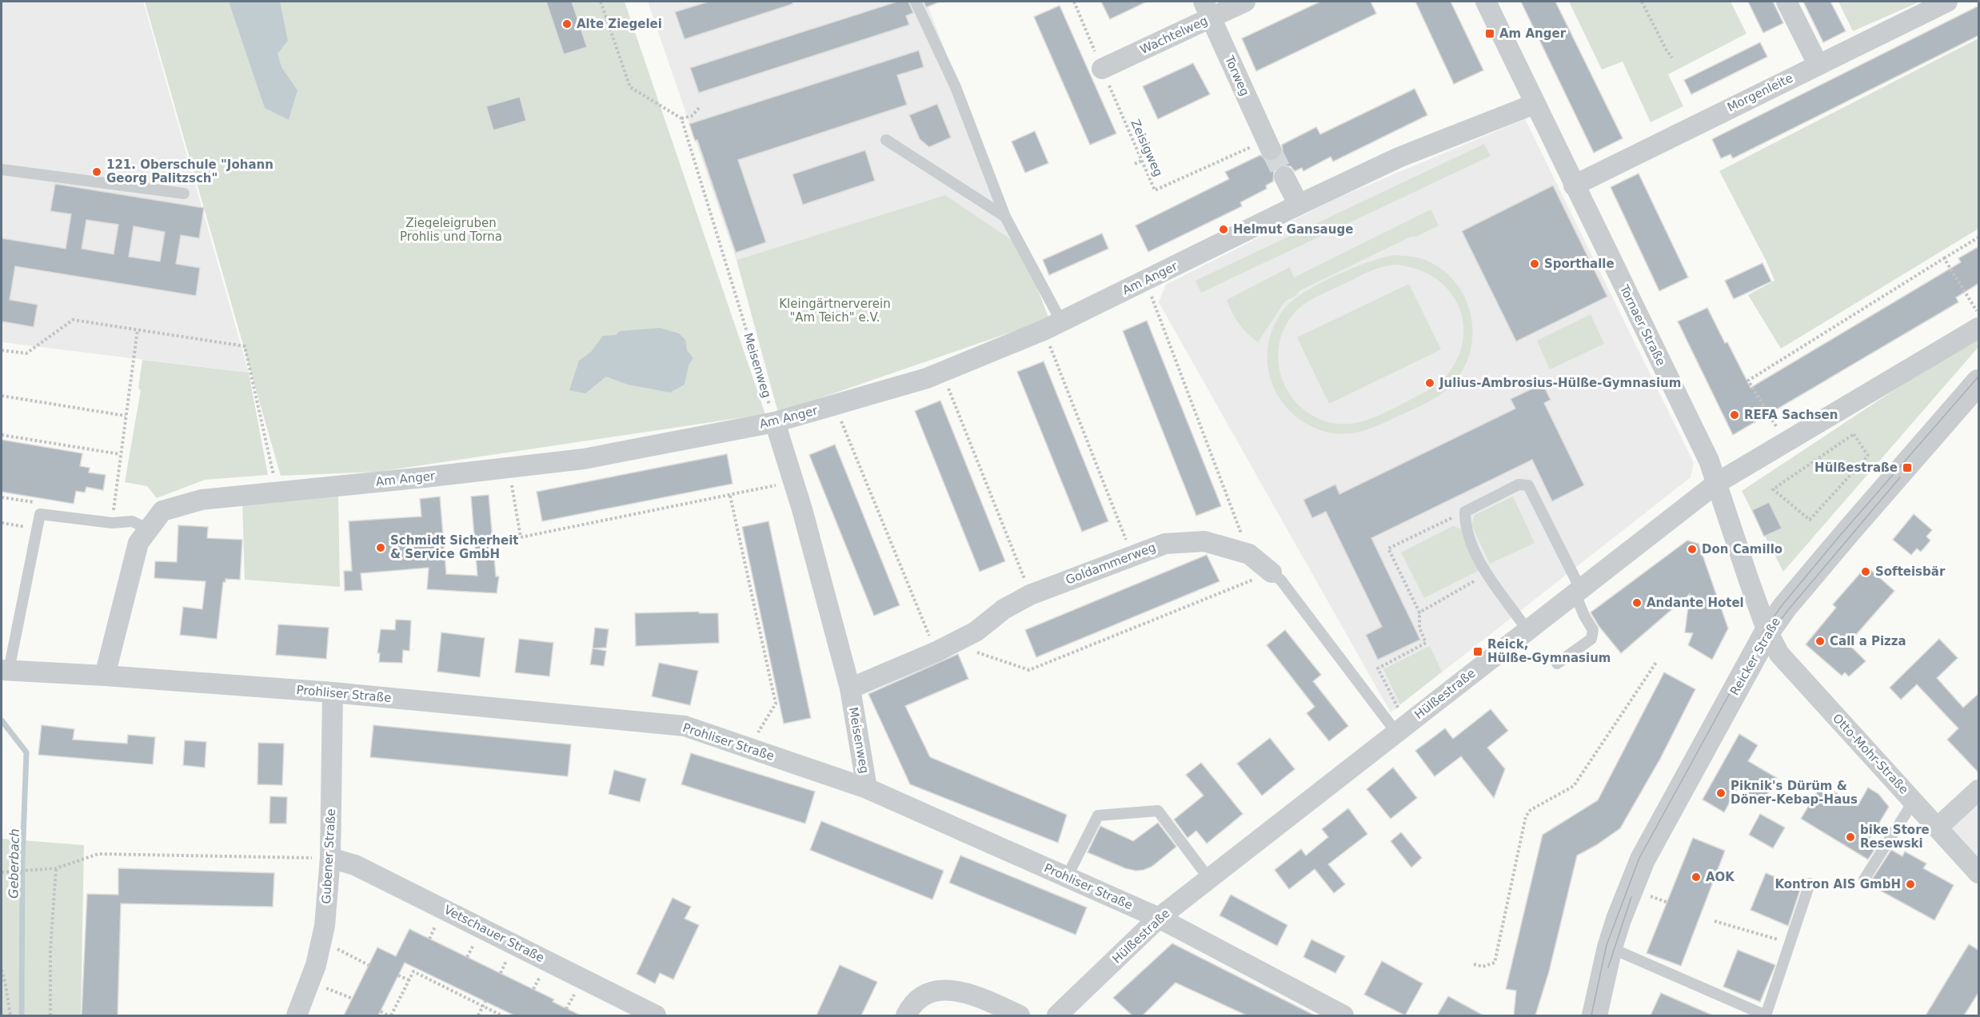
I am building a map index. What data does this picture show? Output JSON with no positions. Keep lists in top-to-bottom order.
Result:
{
  "streets": {
    "street": [
      "Wachtelweg",
      "Torweg",
      "Morgenleite",
      "Am Anger",
      "Tornaer Straße",
      "Meisenweg",
      "Goldammerweg",
      "Reicker Straße",
      "Prohliser Straße",
      "Hülßestraße",
      "Otto-Mohr-Straße",
      "Gubener Straße",
      "Vetschauer Straße"
    ],
    "path": ["Zeisigweg"]
  },
  "crossings": [
    ["Wachtelweg", "Torweg"],
    ["Wachtelweg", "Zeisigweg"],
    ["Torweg", "Zeisigweg"],
    ["Morgenleite", "Tornaer Straße"],
    ["Am Anger", "Tornaer Straße"],
    ["Am Anger", "Meisenweg"],
    ["Am Anger", "Prohliser Straße"],
    ["Tornaer Straße", "Reicker Straße"],
    ["Tornaer Straße", "Hülßestraße"],
    ["Tornaer Straße", "Otto-Mohr-Straße"],
    ["Meisenweg", "Goldammerweg"],
    ["Meisenweg", "Prohliser Straße"],
    ["Goldammerweg", "Hülßestraße"],
    ["Reicker Straße", "Otto-Mohr-Straße"],
    ["Prohliser Straße", "Hülßestraße"],
    ["Prohliser Straße", "Gubener Straße"],
    ["Gubener Straße", "Vetschauer Straße"]
  ],
  "water": ["Geberbach"],
  "parks": ["Ziegeleigruben Prohlis und Torna", "Kleingärtnerverein \"Am Teich\" e.V."],
  "places": {
    "other": [
      "Alte Ziegelei",
      "121. Oberschule \"Johann Georg Palitzsch\"",
      "Helmut Gansauge",
      "Sporthalle",
      "Julius-Ambrosius-Hülße-Gymnasium",
      "REFA Sachsen",
      "Schmidt Sicherheit & Service GmbH",
      "Don Camillo",
      "Softeisbär",
      "Andante Hotel",
      "Call a Pizza",
      "Piknik's Dürüm & Döner-Kebap-Haus",
      "bike Store Resewski",
      "AOK",
      "Kontron AIS GmbH"
    ],
    "transit": ["Am Anger", "Hülßestraße", "Reick, Hülße-Gymnasium"]
  }
}
